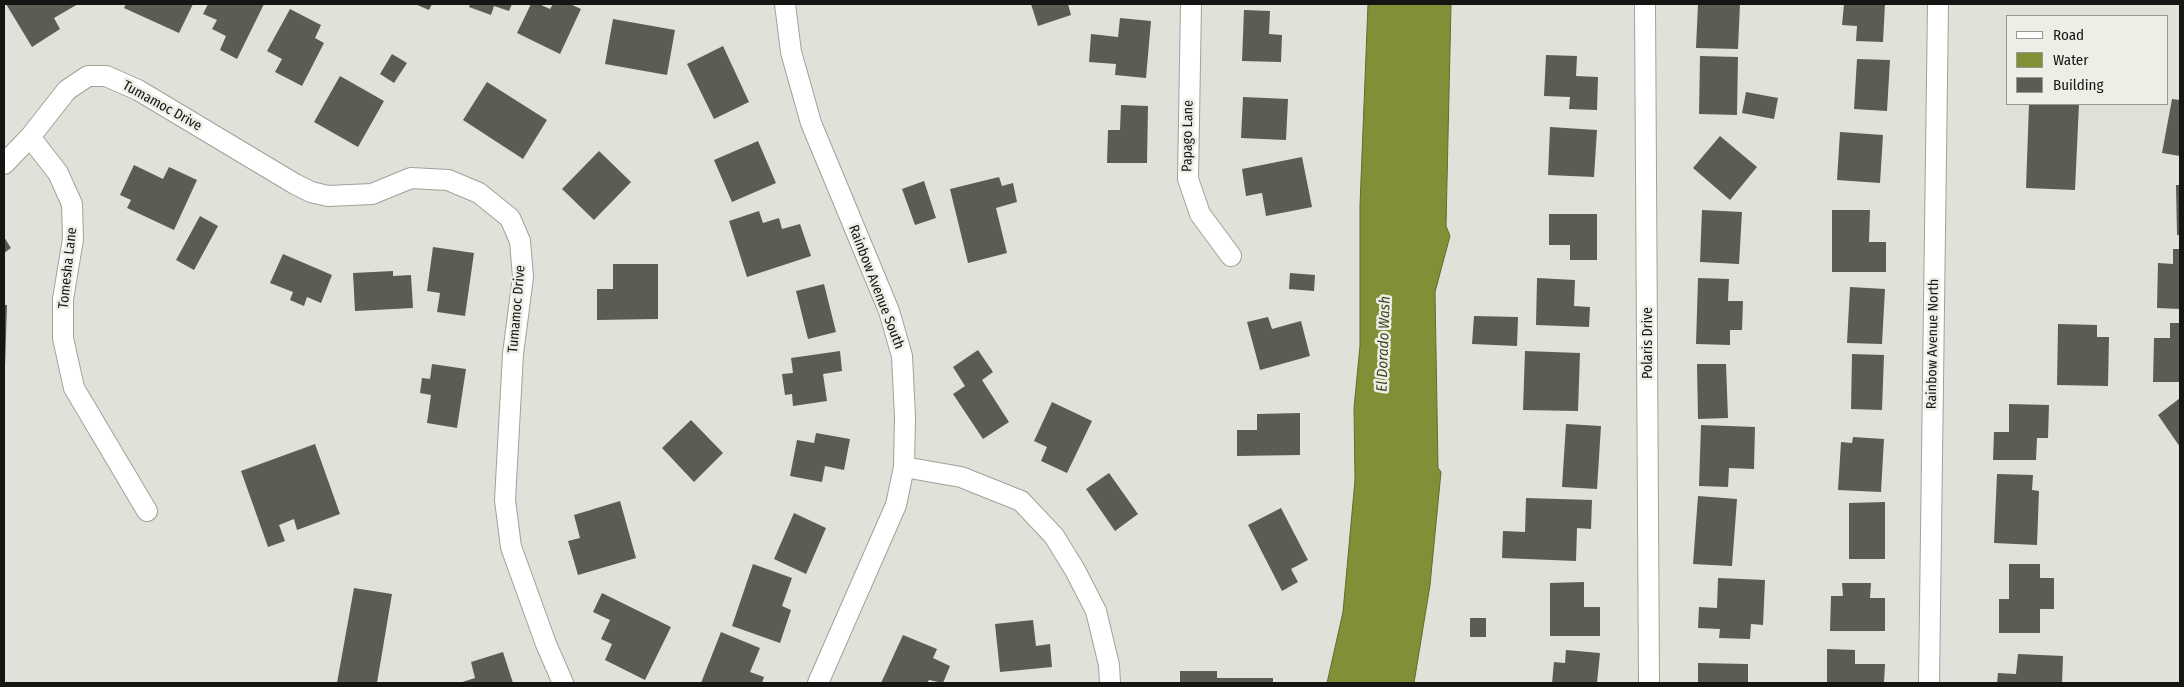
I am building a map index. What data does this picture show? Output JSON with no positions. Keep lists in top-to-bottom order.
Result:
{
  "streets": {
    "street": [
      "Tumamoc Drive",
      "Papago Lane",
      "Tomesha Lane",
      "Rainbow Avenue South",
      "Polaris Drive",
      "Rainbow Avenue North"
    ]
  },
  "crossings": [
    ["Tumamoc Drive", "Tomesha Lane"]
  ],
  "water": ["El Dorado Wash"],
  "legend": ["Road", "Water", "Building"]
}
